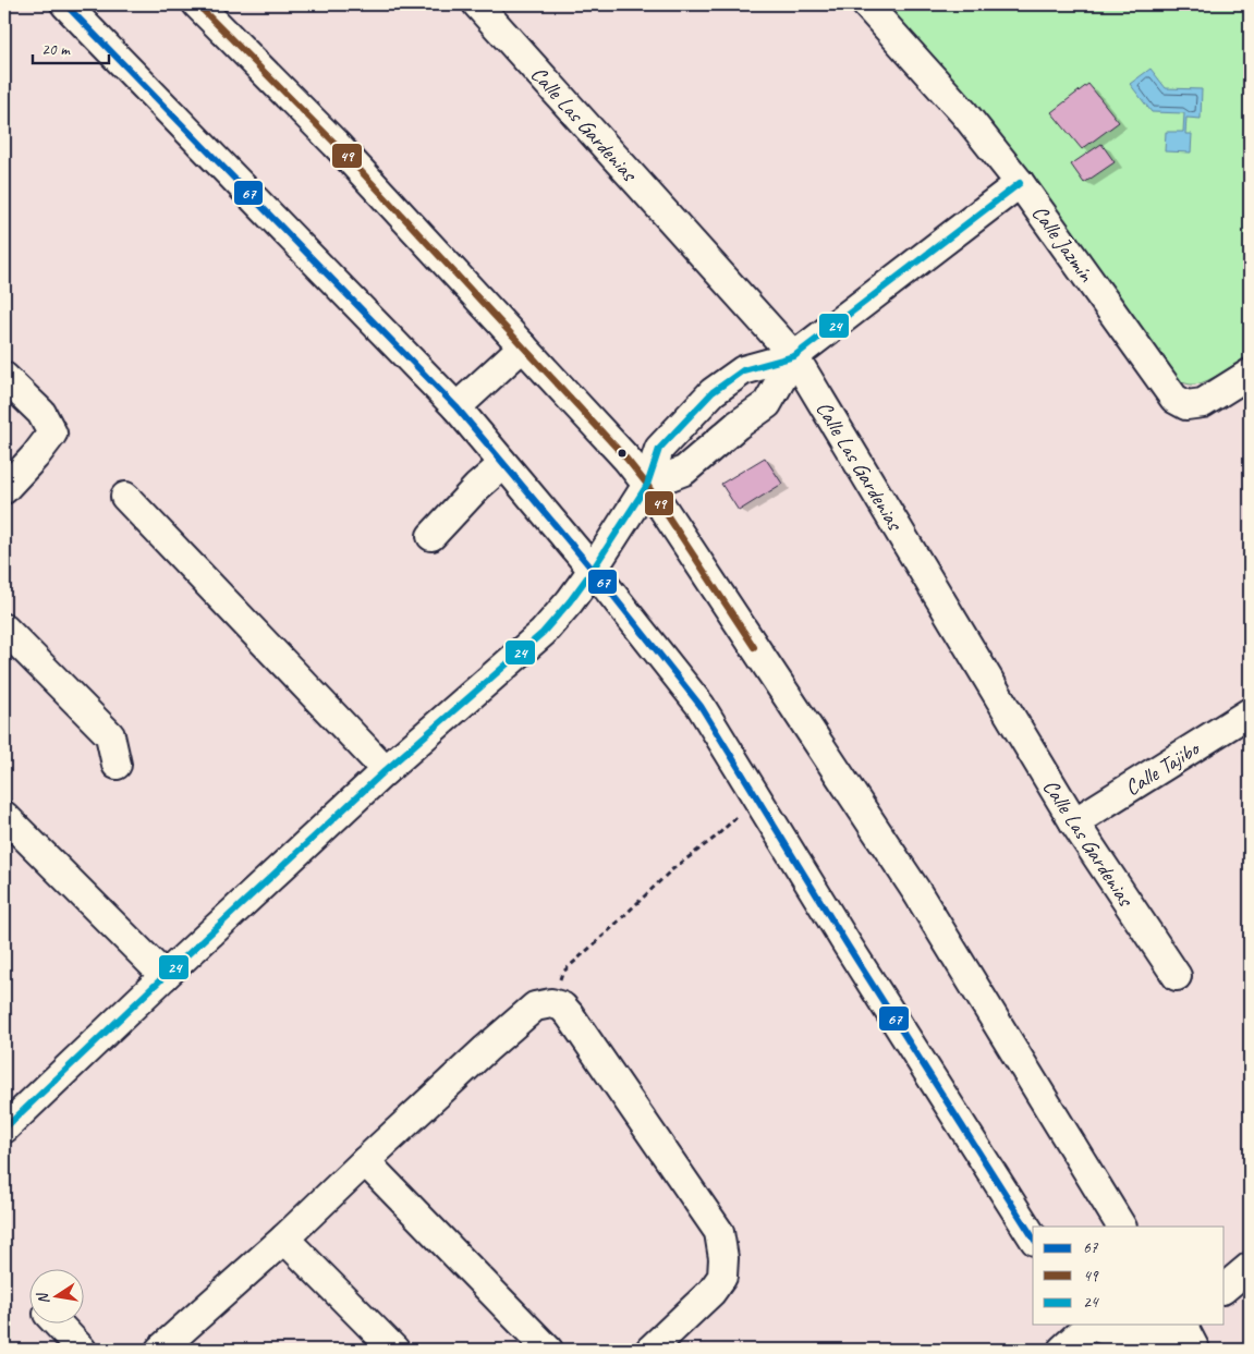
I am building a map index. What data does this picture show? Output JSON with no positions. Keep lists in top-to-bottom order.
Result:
{
  "streets": {
    "street": ["Calle Las Gardenias", "Calle Jazmín", "Calle Tajibo"]
  },
  "crossings": [
    ["Calle Las Gardenias", "Calle Tajibo"]
  ],
  "lines": ["transit line 67", "transit line 49", "transit line 24"],
  "legend": ["67", "49", "24"],
  "scale_bar": "20 m",
  "north": "left"
}
